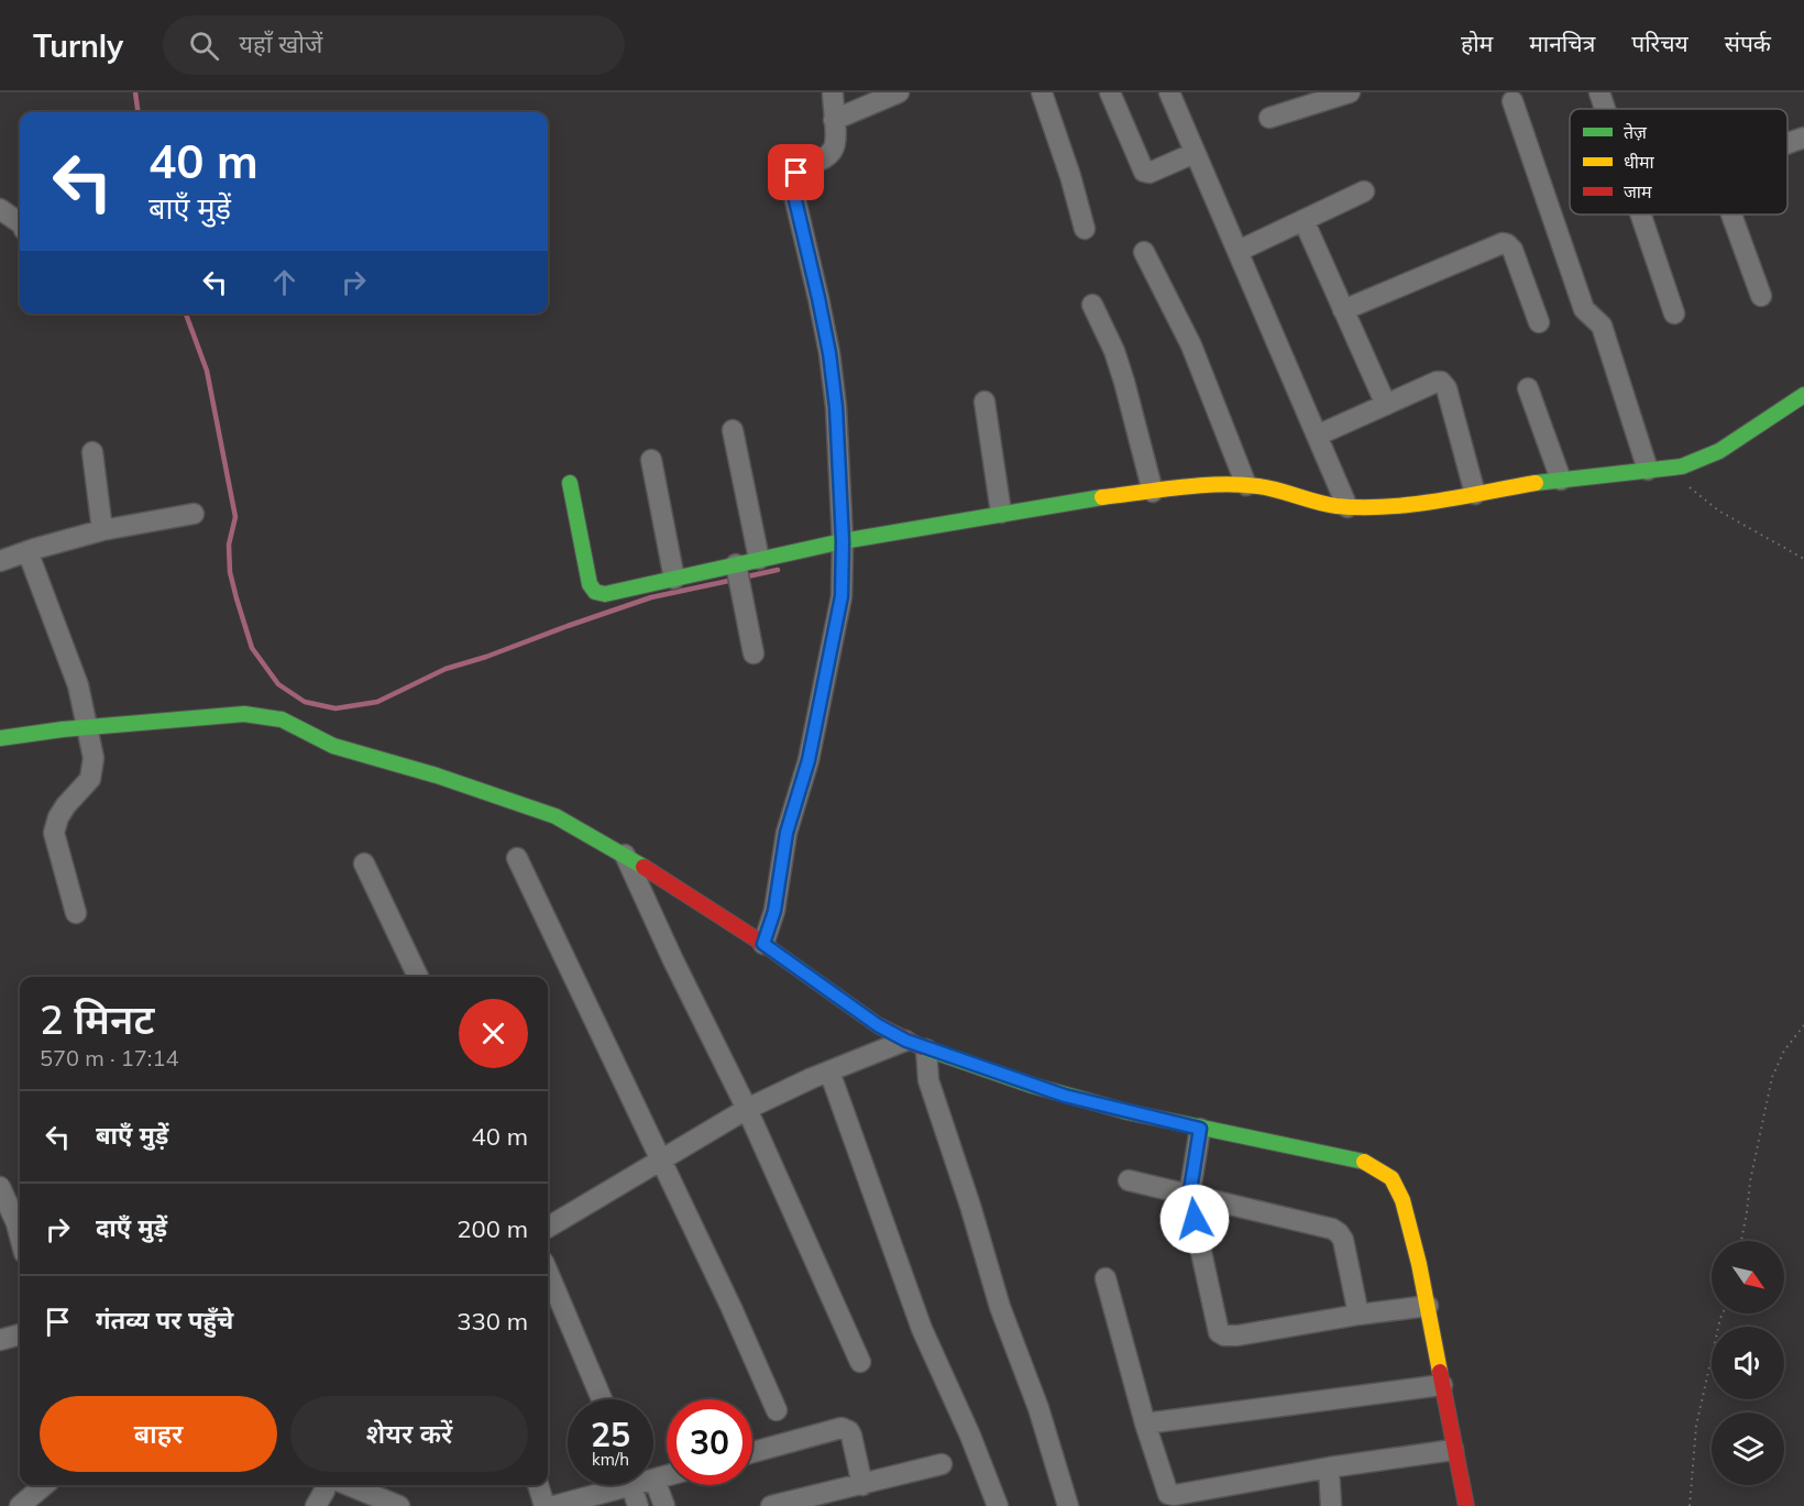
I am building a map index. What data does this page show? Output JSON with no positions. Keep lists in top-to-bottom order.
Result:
{
  "legend": ["तेज़", "धीमा", "जाम"],
  "north": "bottom right",
  "page": {
    "header": "Turnly",
    "search": "यहाँ खोजें",
    "nav": [
      "होम",
      "मानचित्र",
      "परिचय",
      "संपर्क"
    ],
    "turn": ["40 m", "बाएँ मुड़ें"],
    "heading": ["2 मिनट", "570 m · 17:14"],
    "list": [
      {
        "name": "बाएँ मुड़ें",
        "value": "40 m"
      },
      {
        "name": "दाएँ मुड़ें",
        "value": "200 m"
      },
      {
        "name": "गंतव्य पर पहुँचे",
        "value": "330 m"
      }
    ],
    "buttons": ["बाहर", "शेयर करें"],
    "speed": "25 km/h",
    "limit": "30"
  }
}
